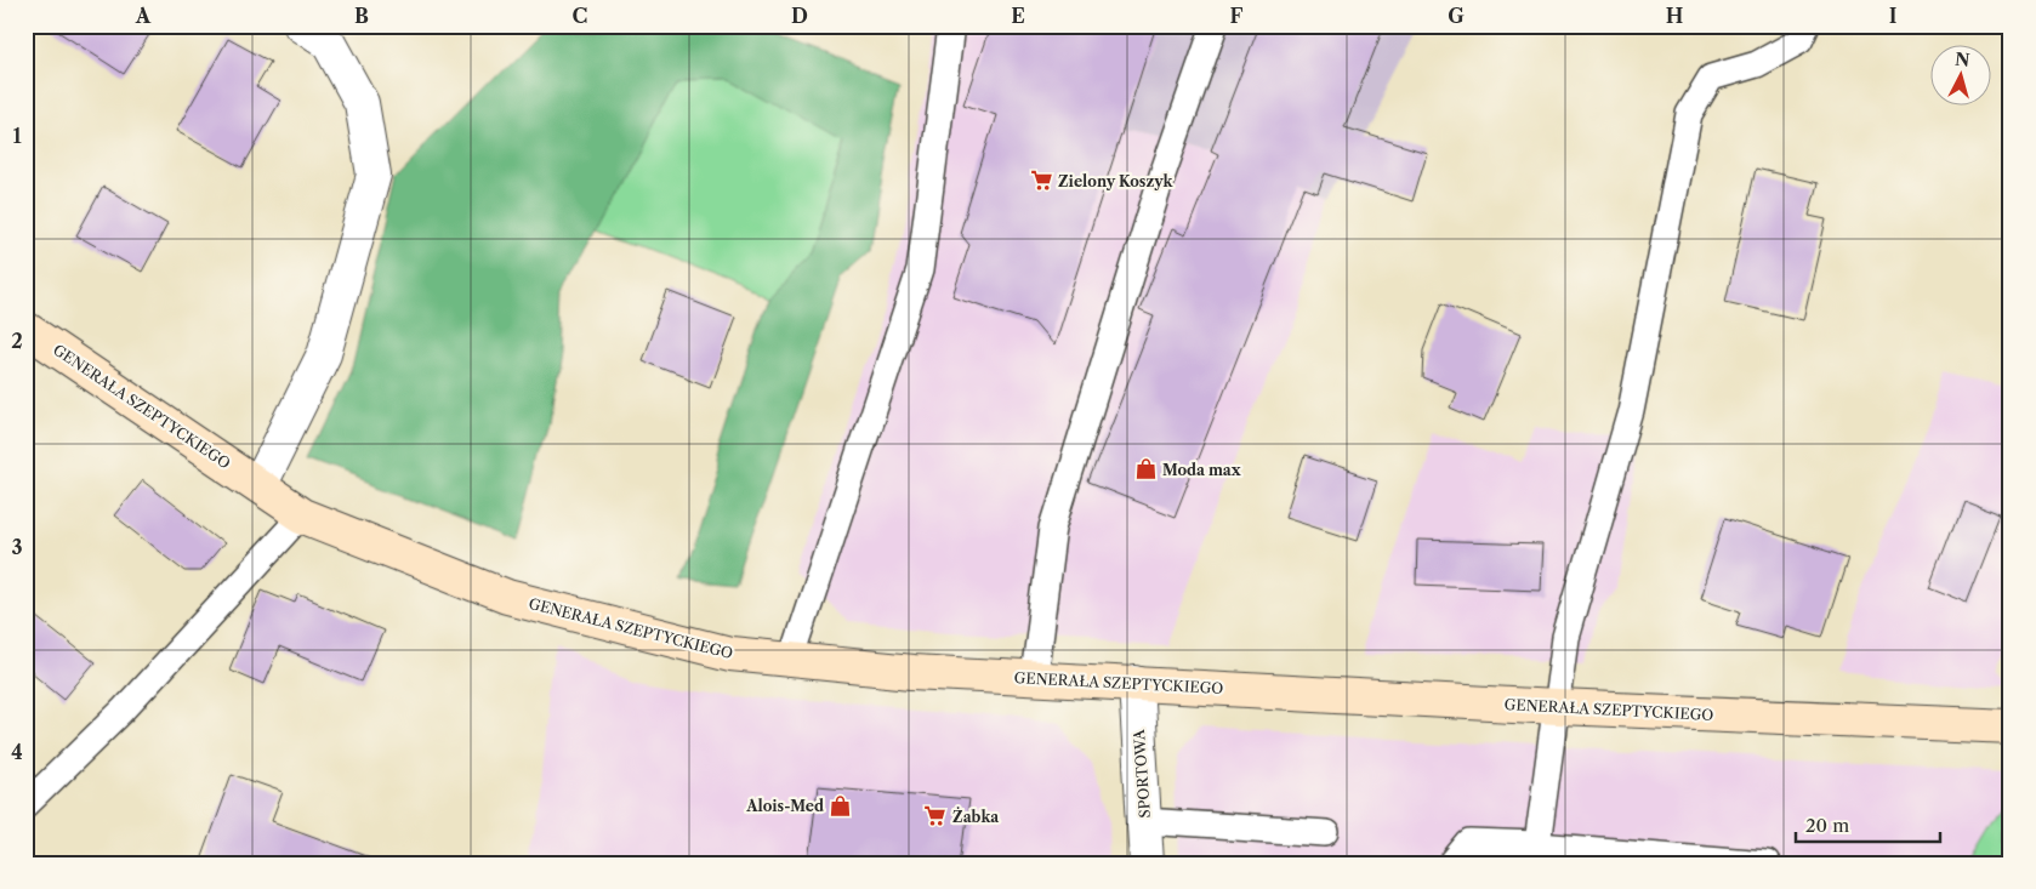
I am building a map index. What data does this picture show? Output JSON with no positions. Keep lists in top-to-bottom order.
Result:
{
  "streets": {
    "main road": ["GENERAŁA SZEPTYCKIEGO"],
    "street": ["SPORTOWA"]
  },
  "crossings": [
    ["GENERAŁA SZEPTYCKIEGO", "SPORTOWA"]
  ],
  "places": {
    "supermarket": ["Zielony Koszyk", "Żabka"],
    "shop": ["Moda max", "Alois-Med"]
  },
  "scale_bar": "20 m",
  "north": "top",
  "grid": {
    "columns": [
      "A",
      "B",
      "C",
      "D",
      "E",
      "F",
      "G",
      "H",
      "I"
    ],
    "rows": [
      "1",
      "2",
      "3",
      "4"
    ]
  }
}
